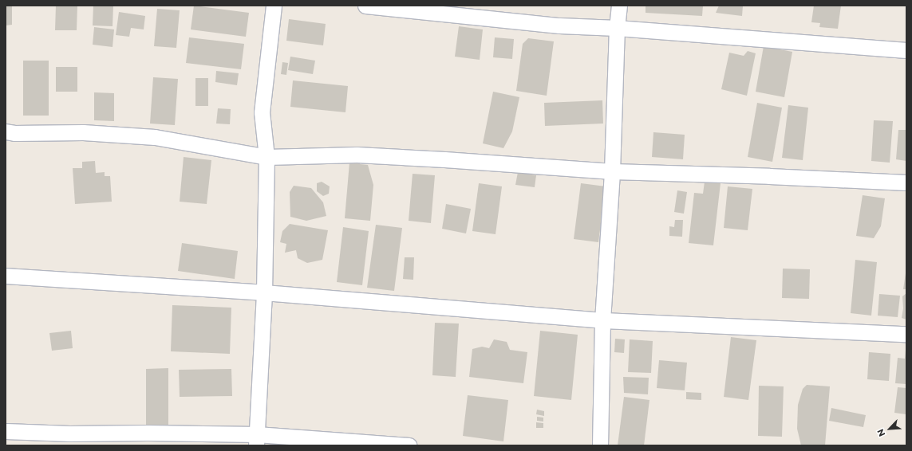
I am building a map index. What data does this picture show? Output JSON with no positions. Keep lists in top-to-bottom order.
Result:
{
  "north": "bottom left"
}
